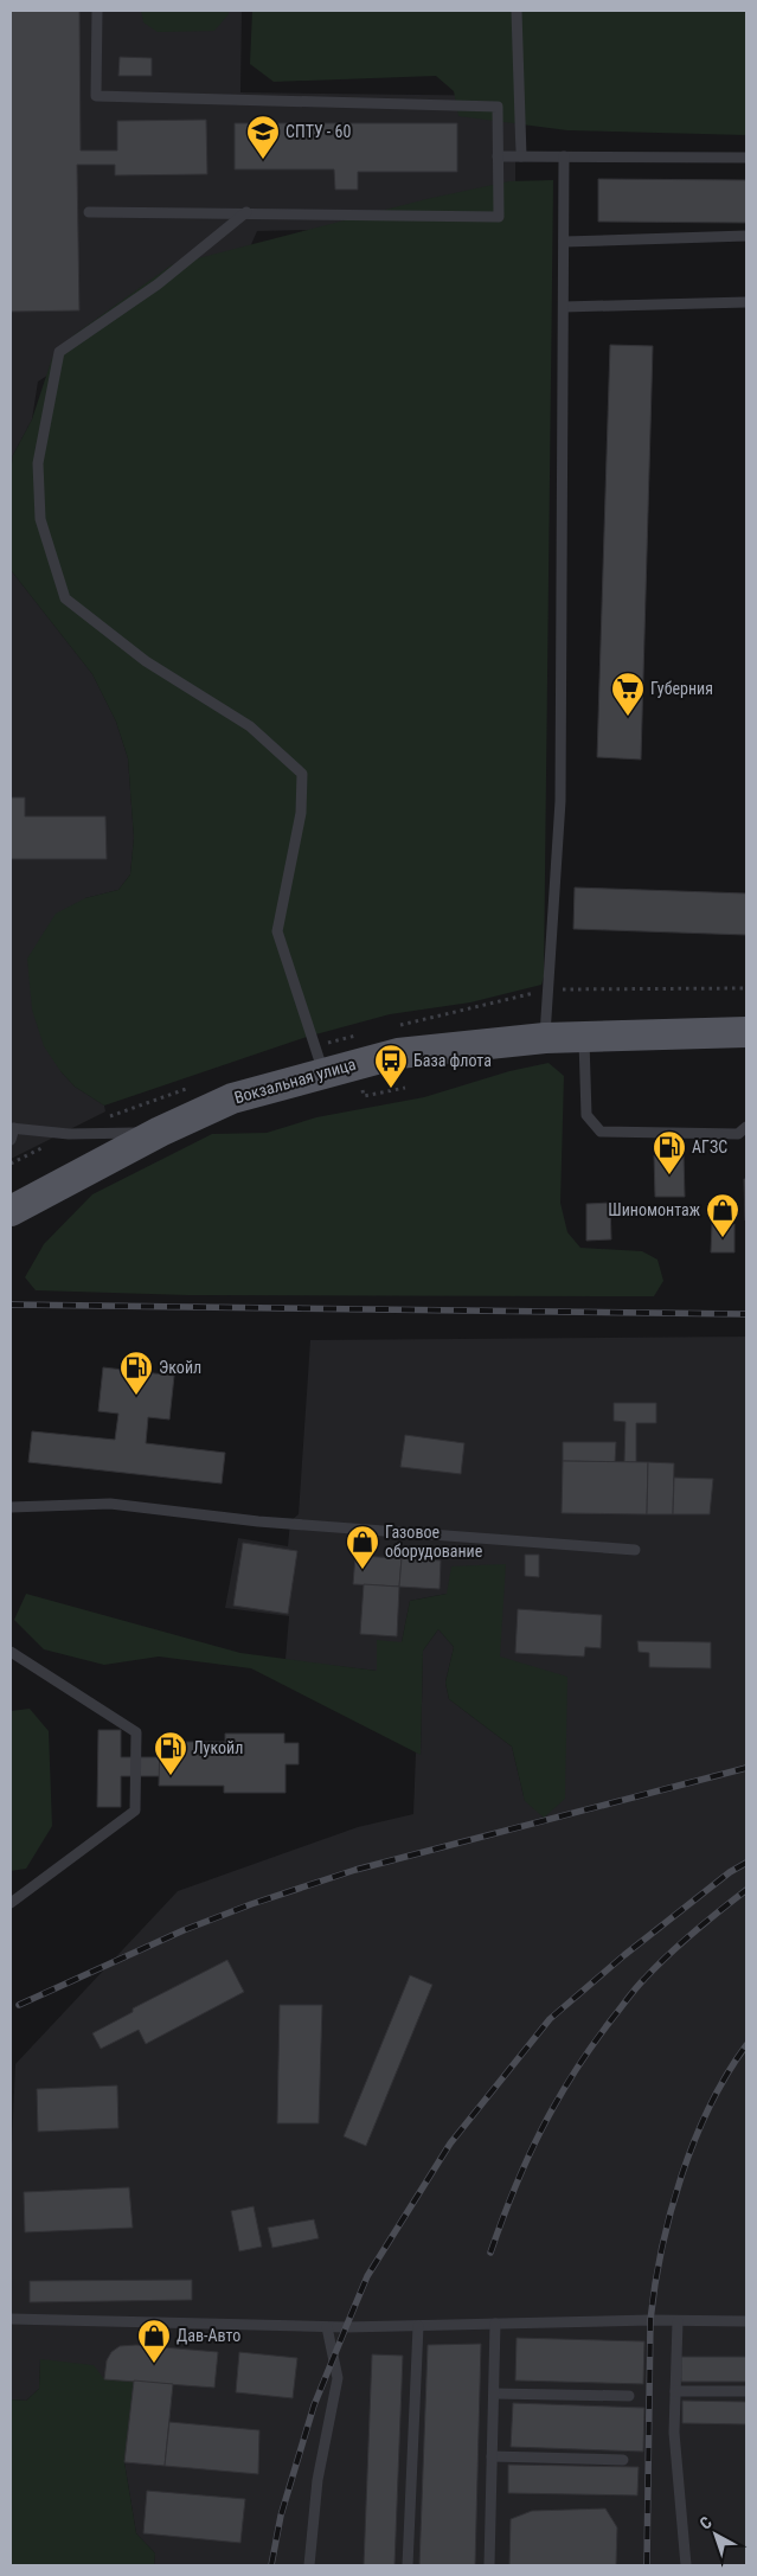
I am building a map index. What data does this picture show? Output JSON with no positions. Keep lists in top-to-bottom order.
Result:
{
  "streets": {
    "main road": ["Вокзальная улица"]
  },
  "places": {
    "school or university": ["СПТУ - 60"],
    "supermarket": ["Губерния"],
    "bus stop": ["База флота"],
    "fuel station": ["АГЗС", "Экойл", "Лукойл"],
    "shop": ["Шиномонтаж", "Газовое оборудование", "Дав-Авто"]
  },
  "north": "top left"
}
